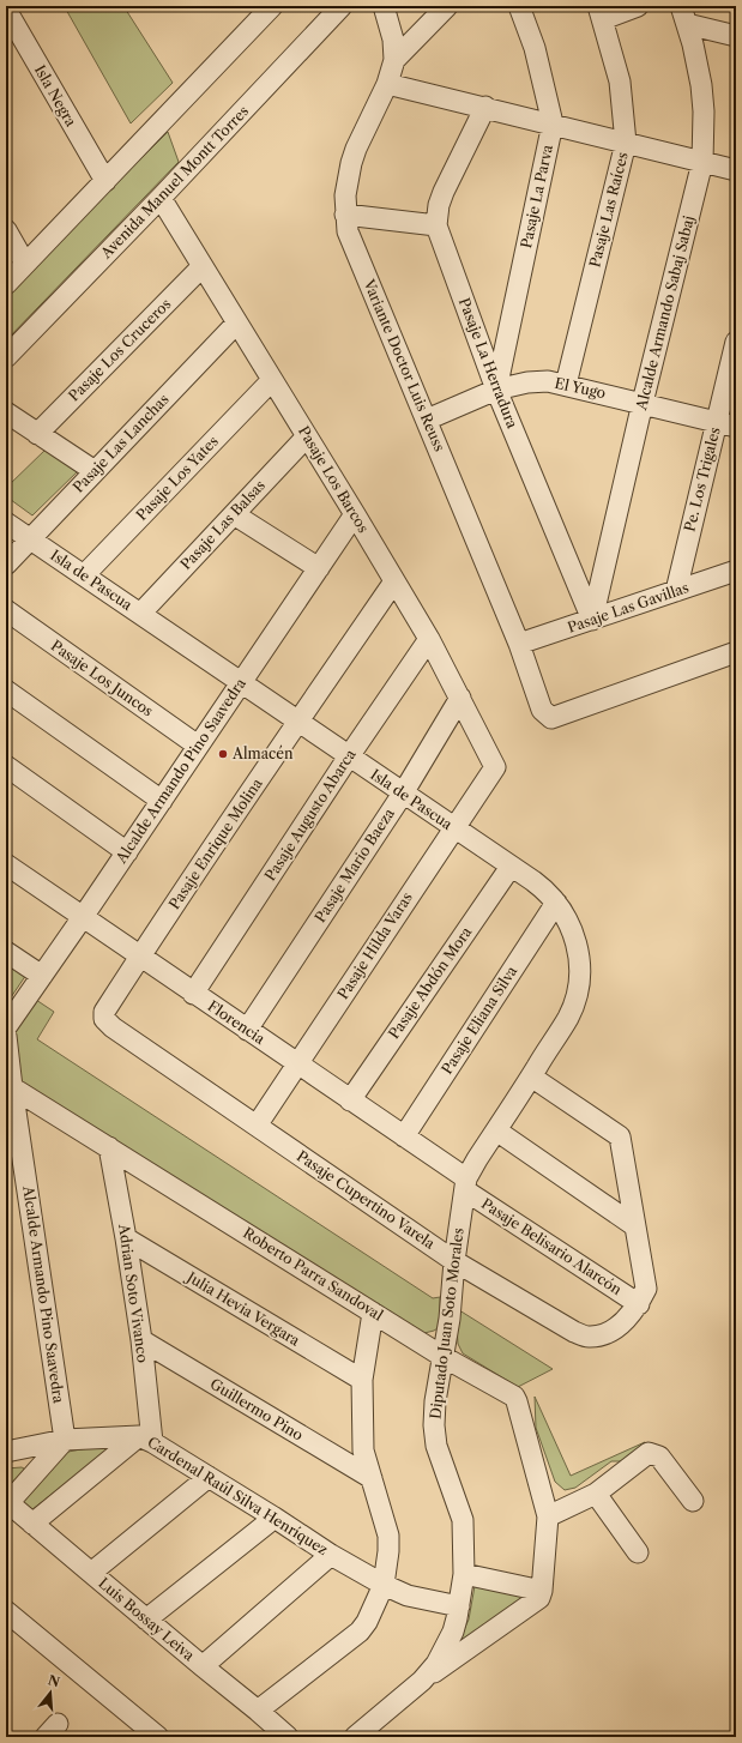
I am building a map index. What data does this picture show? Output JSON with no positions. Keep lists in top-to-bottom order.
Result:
{
  "streets": {
    "street": [
      "Isla Negra",
      "Avenida Manuel Montt Torres",
      "Pasaje La Parva",
      "Pasaje Las Raíces",
      "Alcalde Armando Sabaj Sabaj",
      "Pasaje Los Cruceros",
      "Pasaje La Herradura",
      "Variante Doctor Luis Reuss",
      "El Yugo",
      "Pasaje Las Lanchas",
      "Pasaje Los Yates",
      "Pasaje Los Barcos",
      "Pe. Los Trigales",
      "Pasaje Las Balsas",
      "Isla de Pascua",
      "Pasaje Las Gavillas",
      "Pasaje Los Juncos",
      "Alcalde Armando Pino Saavedra",
      "Pasaje Augusto Abarca",
      "Pasaje Enrique Molina",
      "Pasaje Mario Baeza",
      "Pasaje Hilda Varas",
      "Pasaje Abdón Mora",
      "Pasaje Eliana Silva",
      "Florencia",
      "Pasaje Cupertino Varela",
      "Pasaje Belisario Alarcón",
      "Roberto Parra Sandoval",
      "Adrian Soto Vivanco",
      "Julia Hevia Vergara",
      "Diputado Juan Soto Morales",
      "Guillermo Pino",
      "Cardenal Raúl Silva Henríquez",
      "Luis Bossay Leiva"
    ]
  },
  "crossings": [
    ["Avenida Manuel Montt Torres", "Pasaje Los Barcos"],
    ["Pasaje La Parva", "Pasaje La Herradura"],
    ["Pasaje La Parva", "El Yugo"],
    ["Pasaje Las Raíces", "El Yugo"],
    ["Alcalde Armando Sabaj Sabaj", "Pasaje La Herradura"],
    ["Alcalde Armando Sabaj Sabaj", "El Yugo"],
    ["Alcalde Armando Sabaj Sabaj", "Pasaje Las Gavillas"],
    ["Pasaje Los Cruceros", "Pasaje Los Barcos"],
    ["Pasaje La Herradura", "El Yugo"],
    ["Pasaje La Herradura", "Pasaje Las Gavillas"],
    ["Variante Doctor Luis Reuss", "El Yugo"],
    ["Variante Doctor Luis Reuss", "Pasaje Las Gavillas"],
    ["El Yugo", "Pe. Los Trigales"],
    ["Pasaje Las Lanchas", "Pasaje Los Barcos"],
    ["Pasaje Las Lanchas", "Isla de Pascua"],
    ["Pasaje Los Yates", "Pasaje Los Barcos"],
    ["Pasaje Los Yates", "Isla de Pascua"],
    ["Pasaje Los Barcos", "Pasaje Las Balsas"],
    ["Pasaje Los Barcos", "Alcalde Armando Pino Saavedra"],
    ["Pasaje Los Barcos", "Pasaje Augusto Abarca"],
    ["Pasaje Los Barcos", "Pasaje Enrique Molina"],
    ["Pasaje Los Barcos", "Pasaje Mario Baeza"],
    ["Pasaje Los Barcos", "Pasaje Hilda Varas"],
    ["Pe. Los Trigales", "Pasaje Las Gavillas"],
    ["Pasaje Las Balsas", "Isla de Pascua"],
    ["Isla de Pascua", "Alcalde Armando Pino Saavedra"],
    ["Isla de Pascua", "Pasaje Augusto Abarca"],
    ["Isla de Pascua", "Pasaje Enrique Molina"],
    ["Isla de Pascua", "Pasaje Mario Baeza"],
    ["Isla de Pascua", "Pasaje Hilda Varas"],
    ["Isla de Pascua", "Pasaje Abdón Mora"],
    ["Isla de Pascua", "Pasaje Eliana Silva"],
    ["Isla de Pascua", "Florencia"],
    ["Isla de Pascua", "Pasaje Belisario Alarcón"],
    ["Isla de Pascua", "Diputado Juan Soto Morales"],
    ["Pasaje Los Juncos", "Alcalde Armando Pino Saavedra"],
    ["Alcalde Armando Pino Saavedra", "Florencia"],
    ["Alcalde Armando Pino Saavedra", "Roberto Parra Sandoval"],
    ["Alcalde Armando Pino Saavedra", "Cardenal Raúl Silva Henríquez"],
    ["Pasaje Augusto Abarca", "Florencia"],
    ["Pasaje Enrique Molina", "Florencia"],
    ["Pasaje Enrique Molina", "Pasaje Cupertino Varela"],
    ["Pasaje Mario Baeza", "Florencia"],
    ["Pasaje Hilda Varas", "Florencia"],
    ["Pasaje Hilda Varas", "Pasaje Cupertino Varela"],
    ["Pasaje Abdón Mora", "Florencia"],
    ["Pasaje Eliana Silva", "Florencia"],
    ["Florencia", "Pasaje Belisario Alarcón"],
    ["Florencia", "Diputado Juan Soto Morales"],
    ["Pasaje Cupertino Varela", "Pasaje Belisario Alarcón"],
    ["Pasaje Cupertino Varela", "Diputado Juan Soto Morales"],
    ["Pasaje Belisario Alarcón", "Diputado Juan Soto Morales"],
    ["Roberto Parra Sandoval", "Adrian Soto Vivanco"],
    ["Roberto Parra Sandoval", "Diputado Juan Soto Morales"],
    ["Adrian Soto Vivanco", "Julia Hevia Vergara"],
    ["Adrian Soto Vivanco", "Guillermo Pino"],
    ["Adrian Soto Vivanco", "Cardenal Raúl Silva Henríquez"],
    ["Diputado Juan Soto Morales", "Cardenal Raúl Silva Henríquez"]
  ],
  "places": ["Almacén"],
  "north": "top"
}
